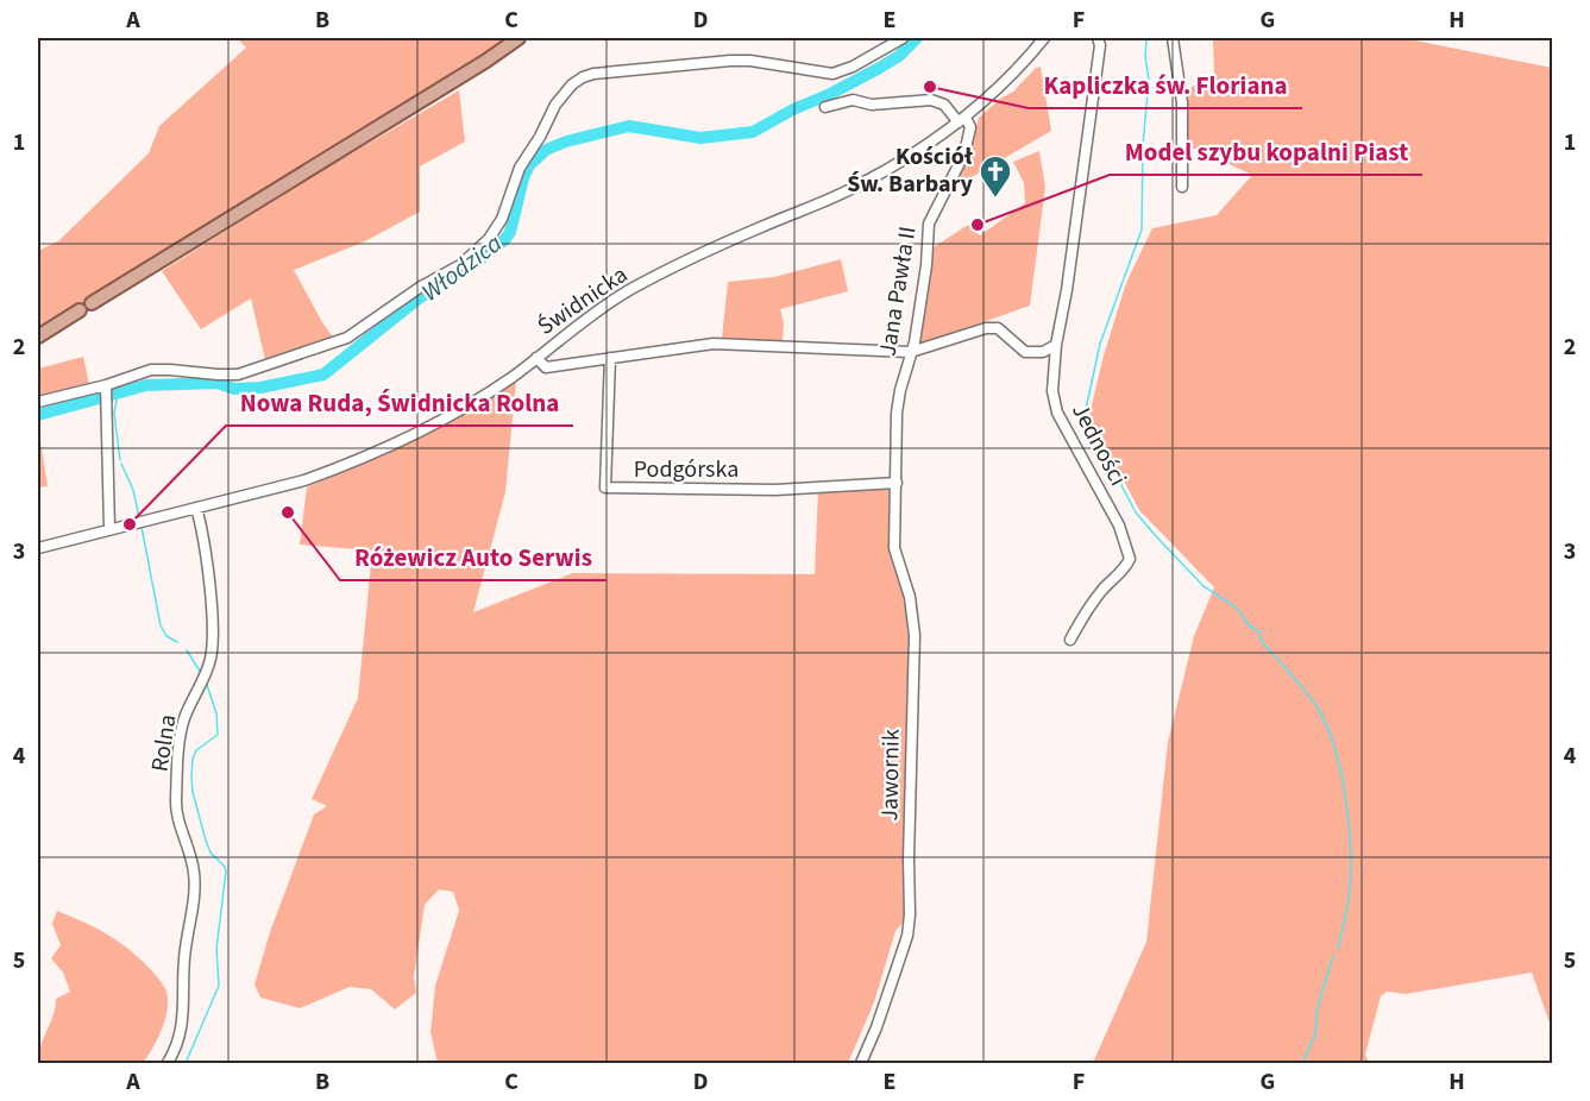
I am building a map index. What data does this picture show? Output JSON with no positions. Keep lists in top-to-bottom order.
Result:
{
  "streets": {
    "street": [
      "Jana Pawła II",
      "Świdnicka",
      "Jedności",
      "Podgórska",
      "Rolna",
      "Jawornik"
    ]
  },
  "crossings": [
    ["Jana Pawła II", "Świdnicka"],
    ["Jana Pawła II", "Podgórska"],
    ["Jana Pawła II", "Jawornik"],
    ["Świdnicka", "Rolna"],
    ["Podgórska", "Jawornik"]
  ],
  "water": ["Włodzica"],
  "places": {
    "other": [
      "Kapliczka św. Floriana",
      "Model szybu kopalni Piast",
      "Różewicz Auto Serwis",
      "Nowa Ruda, Świdnicka Rolna"
    ],
    "church": ["Kościół Św. Barbary"]
  },
  "grid": {
    "columns": [
      "A",
      "B",
      "C",
      "D",
      "E",
      "F",
      "G",
      "H"
    ],
    "rows": [
      "1",
      "2",
      "3",
      "4",
      "5"
    ]
  }
}
